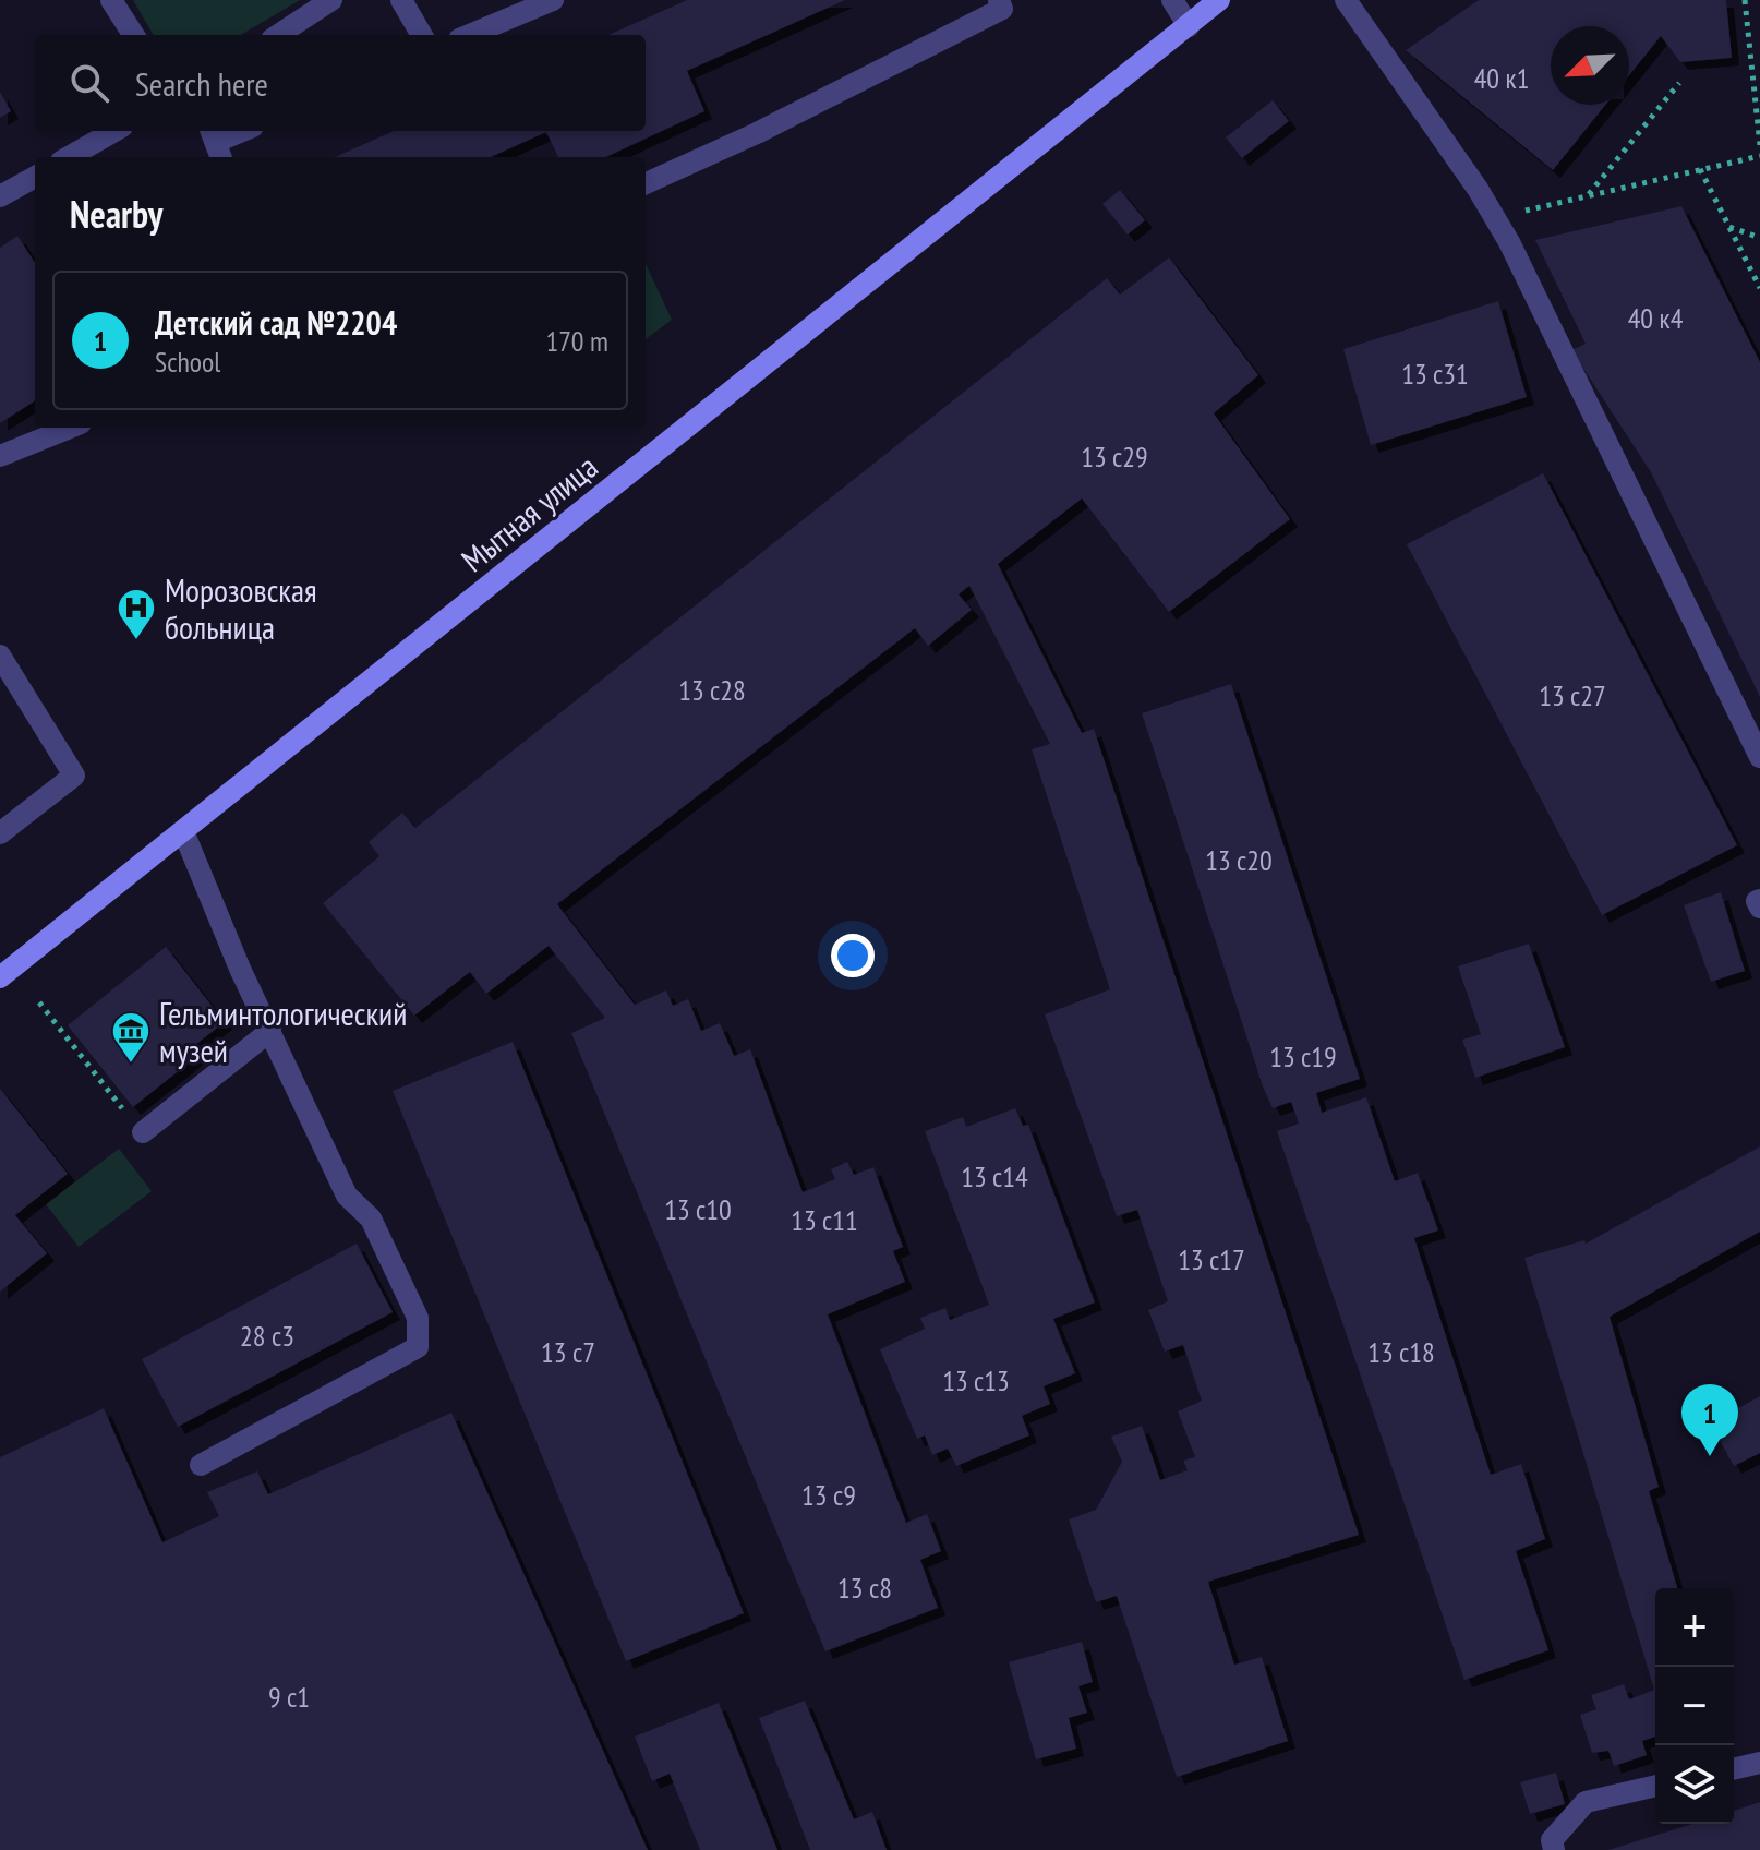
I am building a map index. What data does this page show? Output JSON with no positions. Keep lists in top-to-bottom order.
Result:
{
  "streets": {
    "main road": ["Мытная улица"]
  },
  "places": {
    "hospital": ["Морозовская больница"],
    "museum": ["Гельминтологический музей"]
  },
  "house_numbers": [
    "40 к1",
    "40 к4",
    "13 с31",
    "13 с29",
    "13 с28",
    "13 с27",
    "13 с20",
    "13 с19",
    "13 с14",
    "13 с10",
    "13 с11",
    "13 с17",
    "28 с3",
    "13 с7",
    "13 с18",
    "13 с13",
    "13 с9",
    "13 с8",
    "9 с1"
  ],
  "north": "bottom left",
  "page": {
    "search": "Search here",
    "heading": "Nearby",
    "list": [
      {
        "mark": "1",
        "name": "Детский сад №2204",
        "note": "School",
        "value": "170 m"
      }
    ],
    "pins": "1",
    "map_buttons": ["+", "−"]
  }
}
